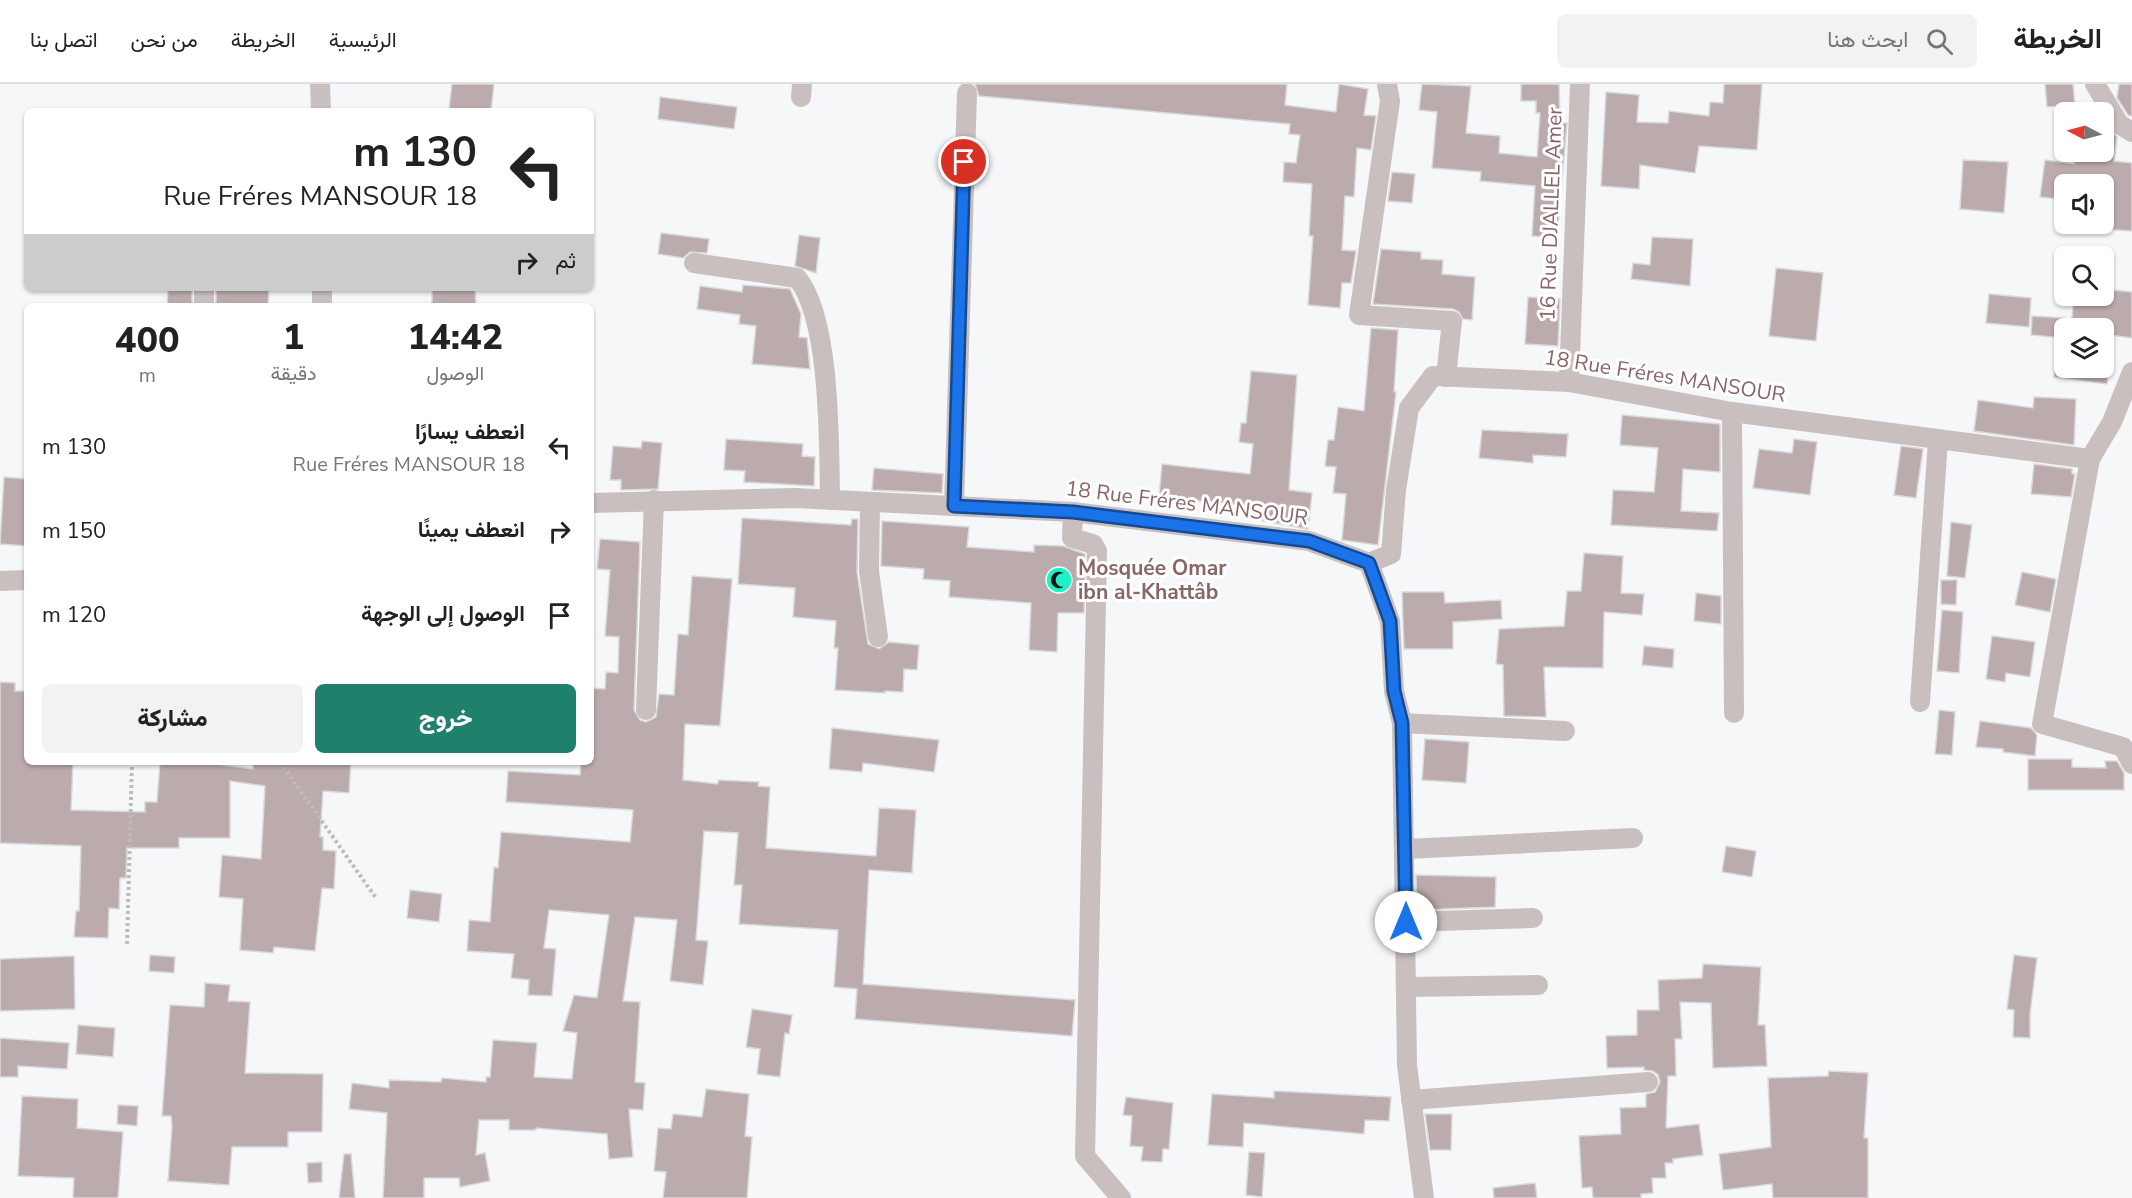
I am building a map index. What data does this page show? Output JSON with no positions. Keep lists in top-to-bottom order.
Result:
{
  "streets": {
    "street": ["16 Rue DJALLEL Amer", "18 Rue Fréres MANSOUR"]
  },
  "crossings": [
    ["16 Rue DJALLEL Amer", "18 Rue Fréres MANSOUR"]
  ],
  "places": {
    "mosque": ["Mosquée Omar ibn al-Khattâb"]
  },
  "north": "left",
  "page": {
    "header": "الخريطة",
    "search": "ابحث هنا",
    "nav": [
      "الرئيسية",
      "الخريطة",
      "من نحن",
      "اتصل بنا"
    ],
    "turn": ["130 m", "18 Rue Fréres MANSOUR"],
    "then": "ثم",
    "eta": [
      "14:42",
      "الوصول",
      "1",
      "دقيقة",
      "400",
      "m"
    ],
    "list": [
      {
        "name": "انعطف يسارًا",
        "note": "18 Rue Fréres MANSOUR",
        "value": "130 m"
      },
      {
        "name": "انعطف يمينًا",
        "value": "150 m"
      },
      {
        "name": "الوصول إلى الوجهة",
        "value": "120 m"
      }
    ],
    "buttons": ["خروج", "مشاركة"]
  }
}
